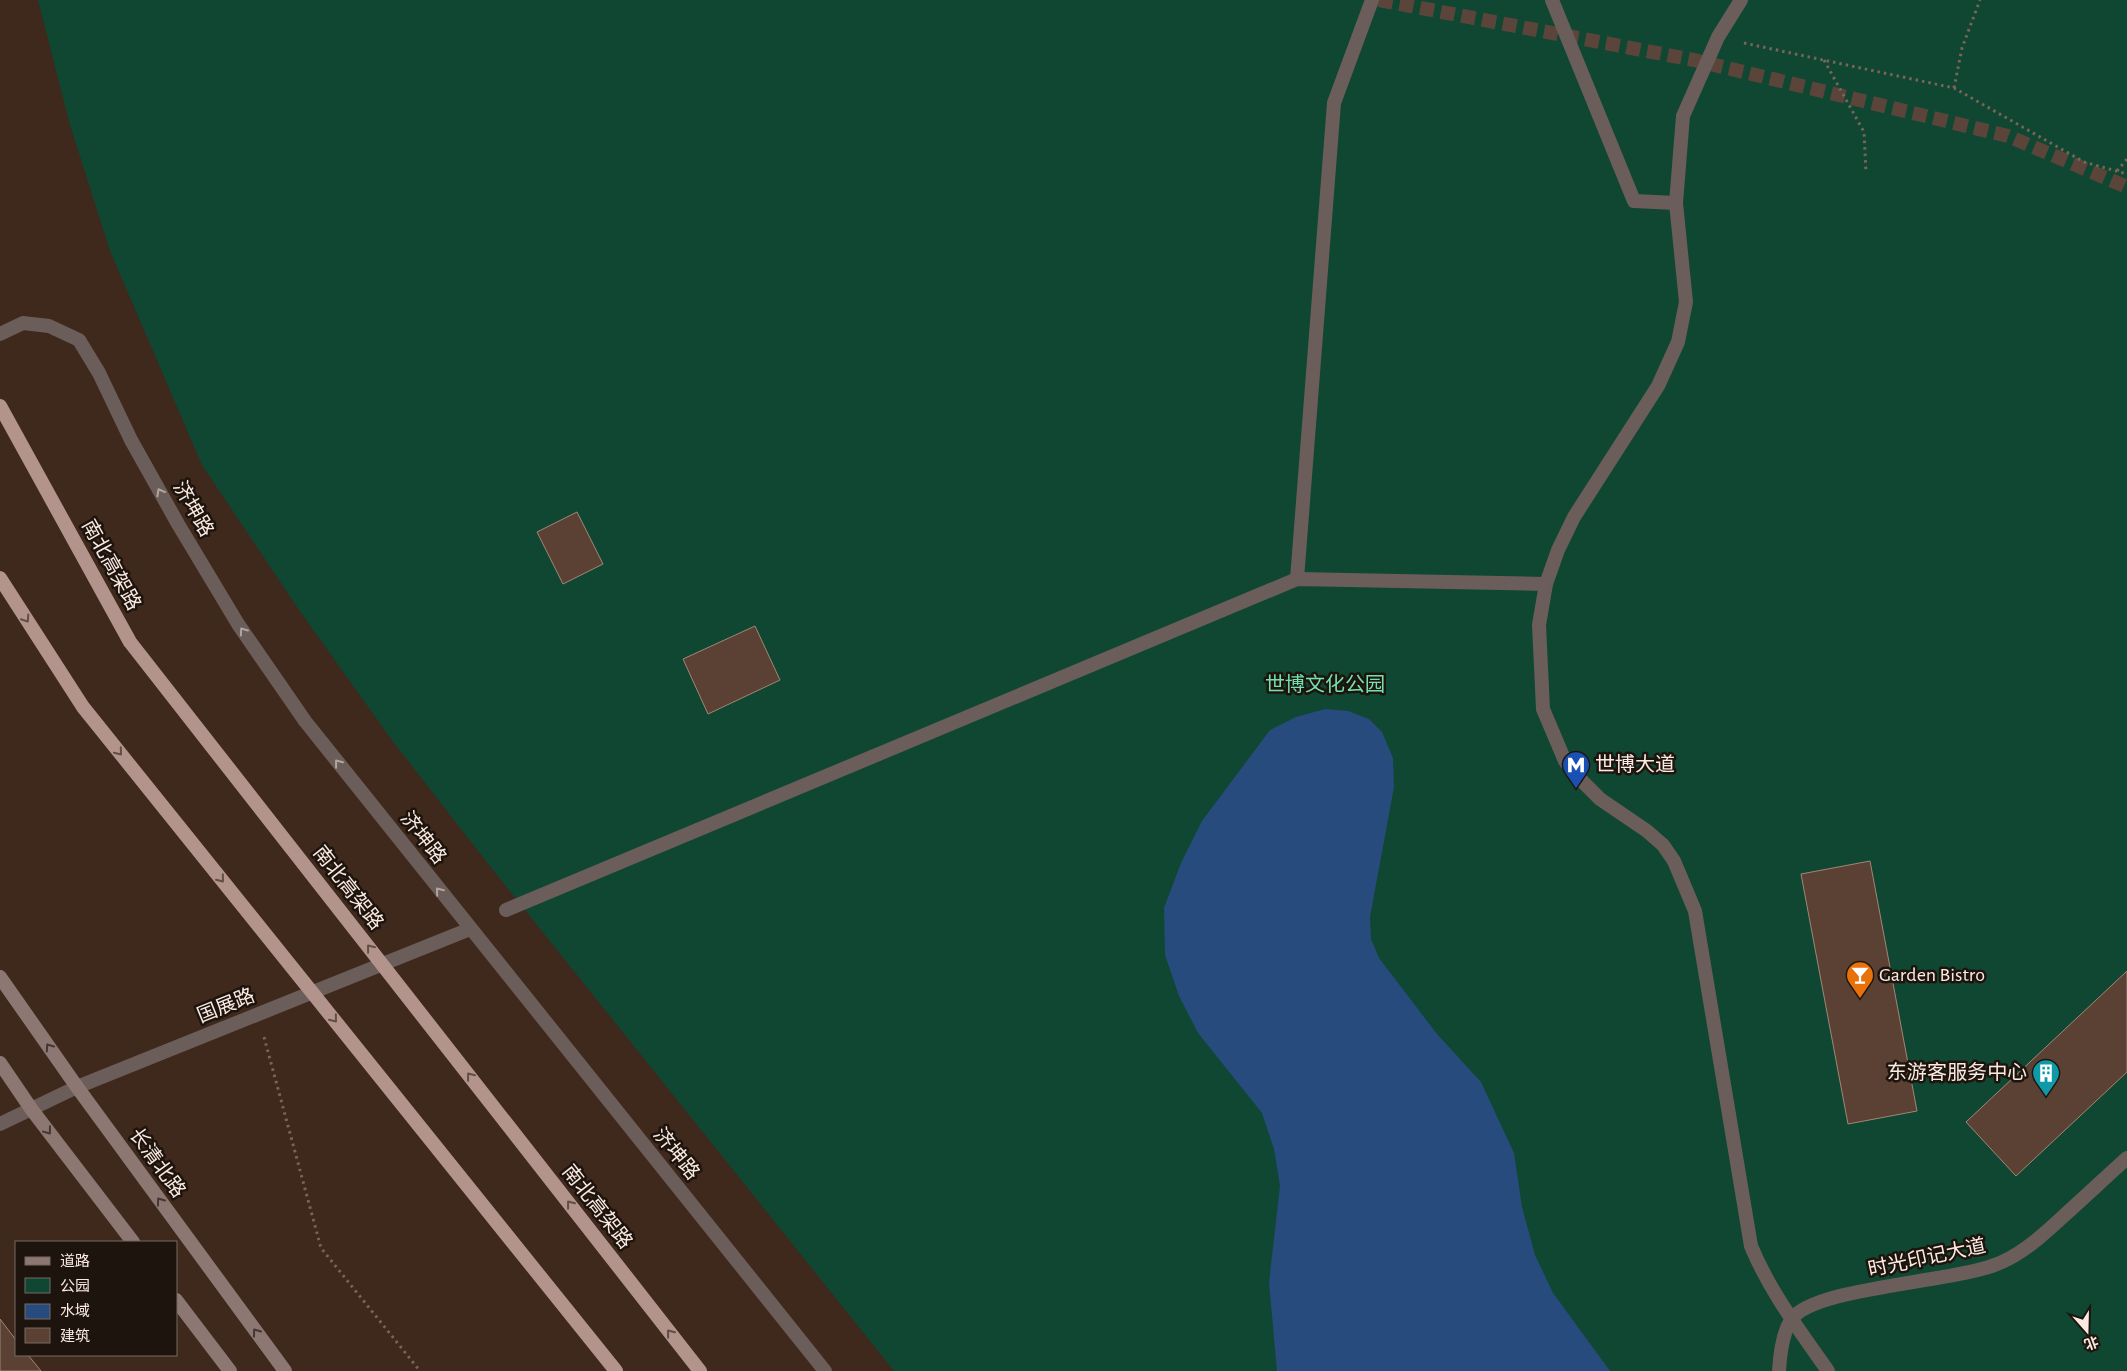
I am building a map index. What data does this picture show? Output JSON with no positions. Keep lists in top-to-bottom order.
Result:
{
  "streets": {
    "highway": ["南北高架路"],
    "main road": ["长清北路"],
    "street": ["济坤路", "国展路", "时光印记大道"]
  },
  "crossings": [
    ["济坤路", "国展路"],
    ["国展路", "长清北路"]
  ],
  "one_way": ["济坤路"],
  "parks": ["世博文化公园"],
  "places": {
    "metro station": ["世博大道"],
    "bar": ["Garden Bistro"],
    "building": ["东游客服务中心"]
  },
  "legend": [
    "道路",
    "公园",
    "水域",
    "建筑"
  ],
  "north": "bottom"
}
